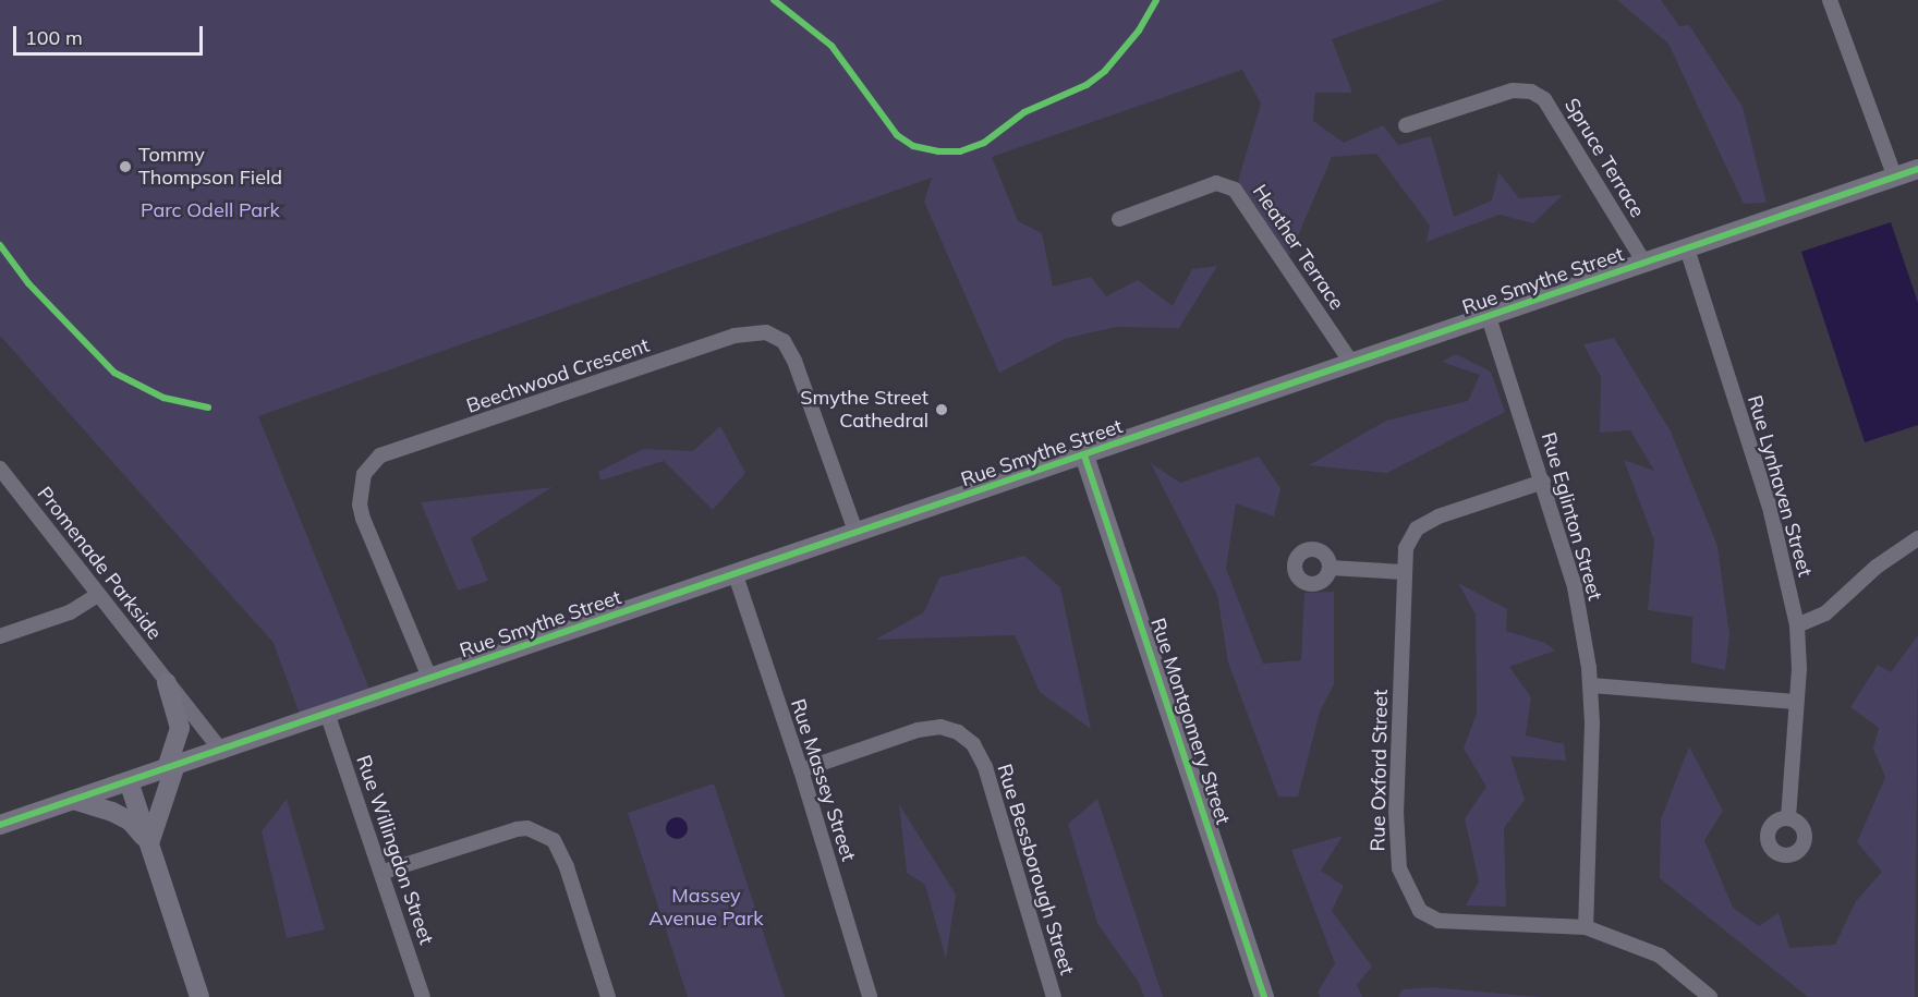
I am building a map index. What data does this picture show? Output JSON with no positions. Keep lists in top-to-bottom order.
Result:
{
  "streets": {
    "main road": ["Rue Smythe Street", "Rue Montgomery Street"],
    "street": [
      "Spruce Terrace",
      "Heather Terrace",
      "Beechwood Crescent",
      "Rue Lynhaven Street",
      "Rue Eglinton Street",
      "Promenade Parkside",
      "Rue Oxford Street",
      "Rue Massey Street",
      "Rue Willingdon Street",
      "Rue Bessborough Street"
    ]
  },
  "crossings": [
    ["Spruce Terrace", "Rue Smythe Street"],
    ["Heather Terrace", "Rue Smythe Street"],
    ["Rue Smythe Street", "Beechwood Crescent"],
    ["Rue Smythe Street", "Rue Lynhaven Street"],
    ["Rue Smythe Street", "Rue Eglinton Street"],
    ["Rue Smythe Street", "Promenade Parkside"],
    ["Rue Smythe Street", "Rue Montgomery Street"],
    ["Rue Smythe Street", "Rue Massey Street"],
    ["Rue Smythe Street", "Rue Willingdon Street"],
    ["Rue Eglinton Street", "Rue Oxford Street"],
    ["Rue Massey Street", "Rue Bessborough Street"]
  ],
  "parks": ["Parc Odell Park", "Massey Avenue Park"],
  "places": ["Tommy Thompson Field", "Smythe Street Cathedral"],
  "scale_bar": "100 m"
}
